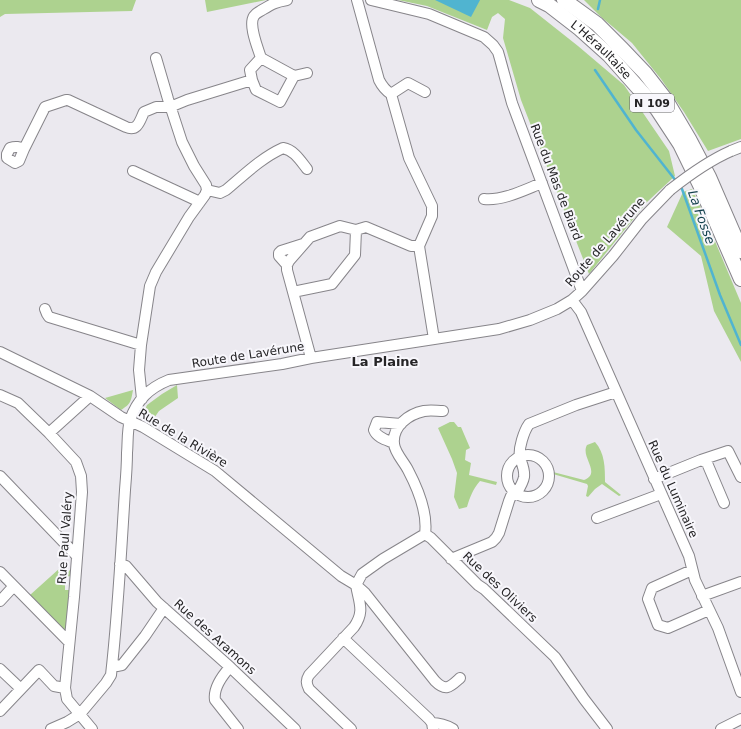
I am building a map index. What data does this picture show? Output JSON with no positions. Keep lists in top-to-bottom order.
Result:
{
  "streets": {
    "highway": ["L'Héraultaise", "N 109"],
    "street": [
      "Rue du Mas de Biard",
      "Route de Lavérune",
      "Rue de la Rivière",
      "Rue du Luminaire",
      "Rue Paul Valéry",
      "Rue des Oliviers",
      "Rue des Aramons"
    ]
  },
  "crossings": [
    ["Rue du Mas de Biard", "Route de Lavérune"],
    ["Route de Lavérune", "Rue de la Rivière"],
    ["Route de Lavérune", "Rue du Luminaire"],
    ["Route de Lavérune", "Rue Paul Valéry"],
    ["Route de Lavérune", "Rue des Aramons"]
  ],
  "districts": ["La Plaine"],
  "water": ["La Fosse"]
}
